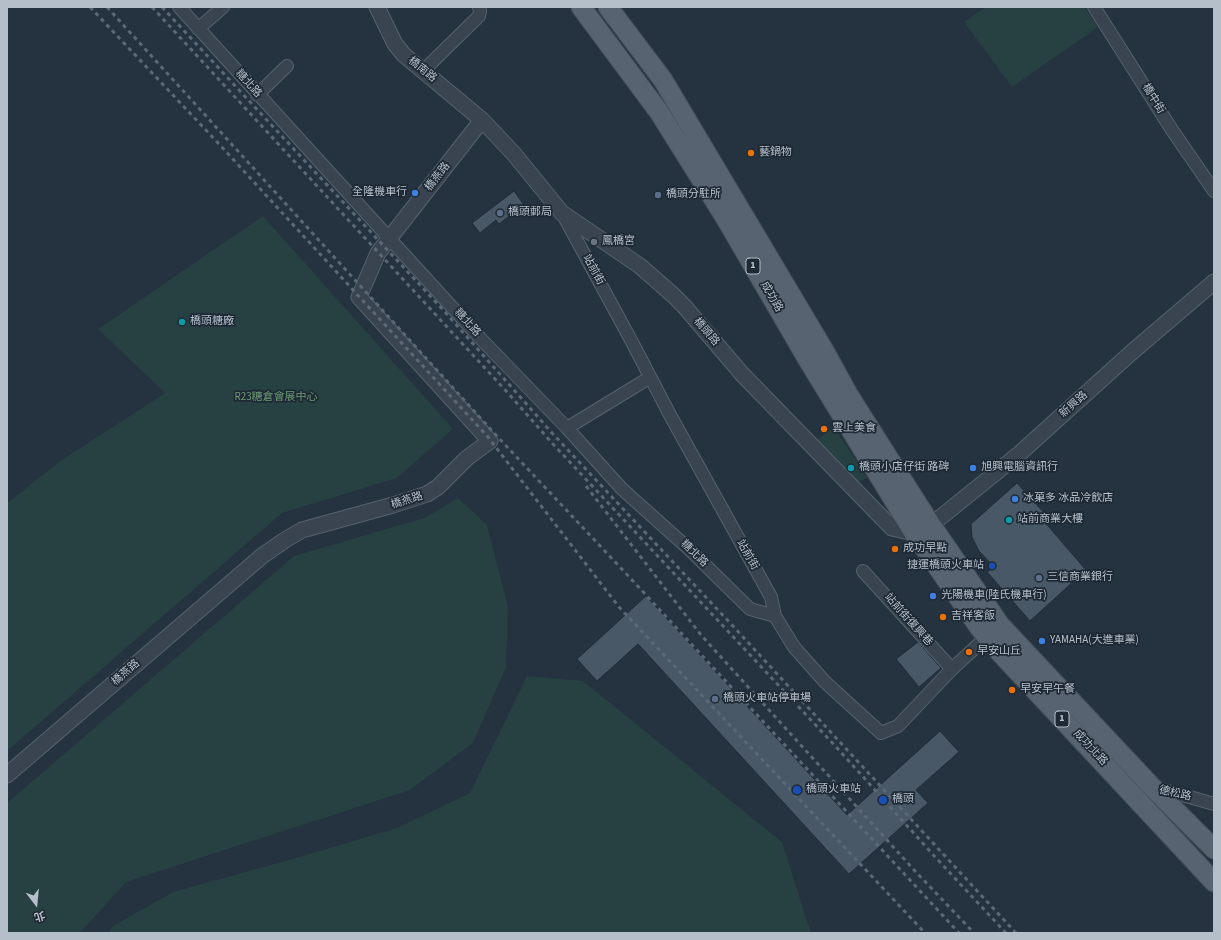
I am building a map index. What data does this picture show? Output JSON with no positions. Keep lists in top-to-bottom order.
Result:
{
  "streets": {
    "main road": ["1", "成功路", "成功北路"],
    "street": [
      "橋南路",
      "糖北路",
      "橋中街",
      "橋燕路",
      "站前街",
      "橋頭路",
      "新興路",
      "站前街復興巷",
      "德松路"
    ]
  },
  "crossings": [
    ["橋南路", "橋燕路"],
    ["橋南路", "橋頭路"],
    ["糖北路", "橋燕路"],
    ["糖北路", "站前街"],
    ["橋燕路", "橋頭路"],
    ["站前街", "橋頭路"],
    ["站前街", "站前街復興巷"],
    ["站前街", "成功北路"],
    ["成功路", "橋頭路"],
    ["成功路", "新興路"],
    ["成功路", "成功北路"],
    ["橋頭路", "成功北路"],
    ["新興路", "成功北路"],
    ["成功北路", "德松路"]
  ],
  "parks": ["R23糖倉會展中心"],
  "places": [
    "藝鍋物",
    "全隆機車行",
    "橋頭分駐所",
    "橋頭郵局",
    "鳳橋宮",
    "橋頭糖廠",
    "雲上美食",
    "橋頭小店仔街 路碑",
    "旭興電腦資訊行",
    "冰菓多 冰品冷飲店",
    "站前商業大樓",
    "成功早點",
    "捷運橋頭火車站",
    "三信商業銀行",
    "光陽機車(陸氏機車行)",
    "吉祥客飯",
    "YAMAHA(大進車業)",
    "早安山丘",
    "早安早午餐",
    "橋頭火車站停車場",
    "橋頭火車站",
    "橋頭"
  ],
  "north": "bottom"
}
